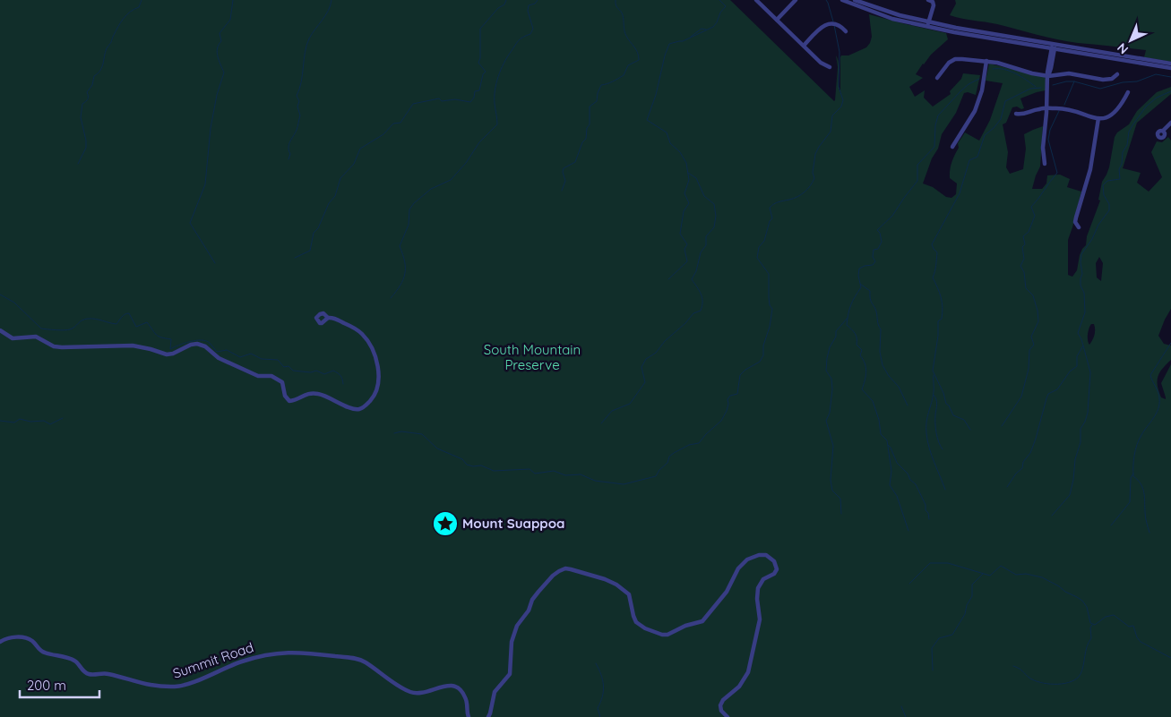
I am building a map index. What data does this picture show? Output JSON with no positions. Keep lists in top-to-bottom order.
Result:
{
  "streets": {
    "street": ["Summit Road"]
  },
  "parks": ["South Mountain Preserve"],
  "places": {
    "place": ["Mount Suappoa"]
  },
  "scale_bar": "200 m",
  "north": "bottom left"
}
